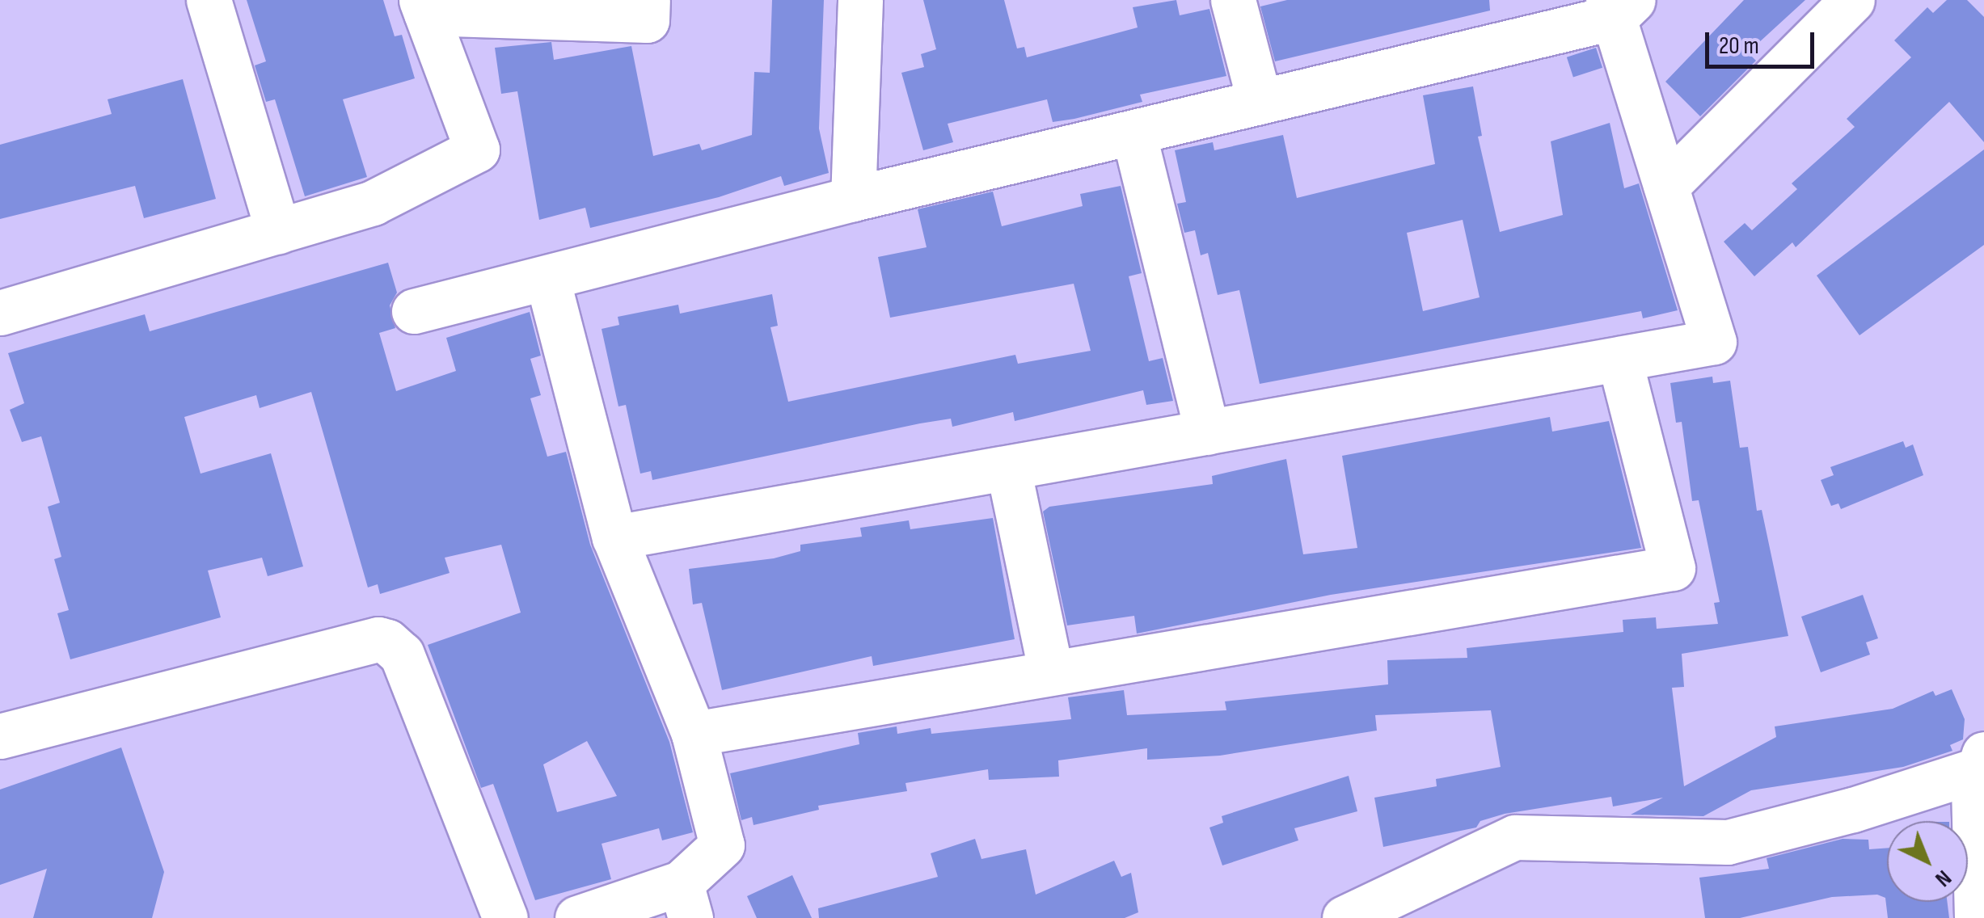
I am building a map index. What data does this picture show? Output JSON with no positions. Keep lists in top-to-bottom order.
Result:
{
  "scale_bar": "20 m",
  "north": "bottom right"
}
